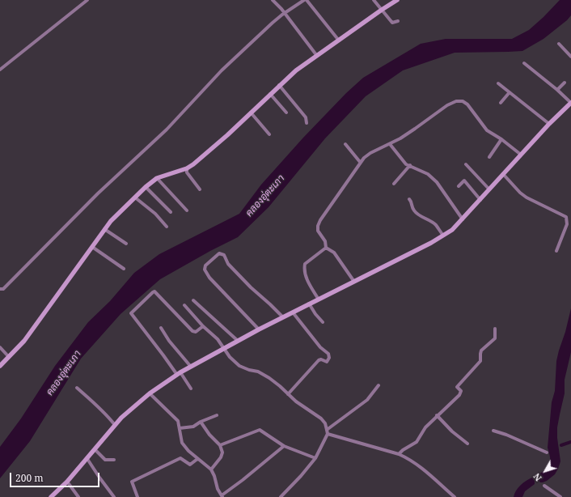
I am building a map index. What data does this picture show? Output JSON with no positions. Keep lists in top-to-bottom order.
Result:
{
  "water": ["คลองอุ่ตะเภา"],
  "scale_bar": "200 m",
  "north": "bottom left"
}
